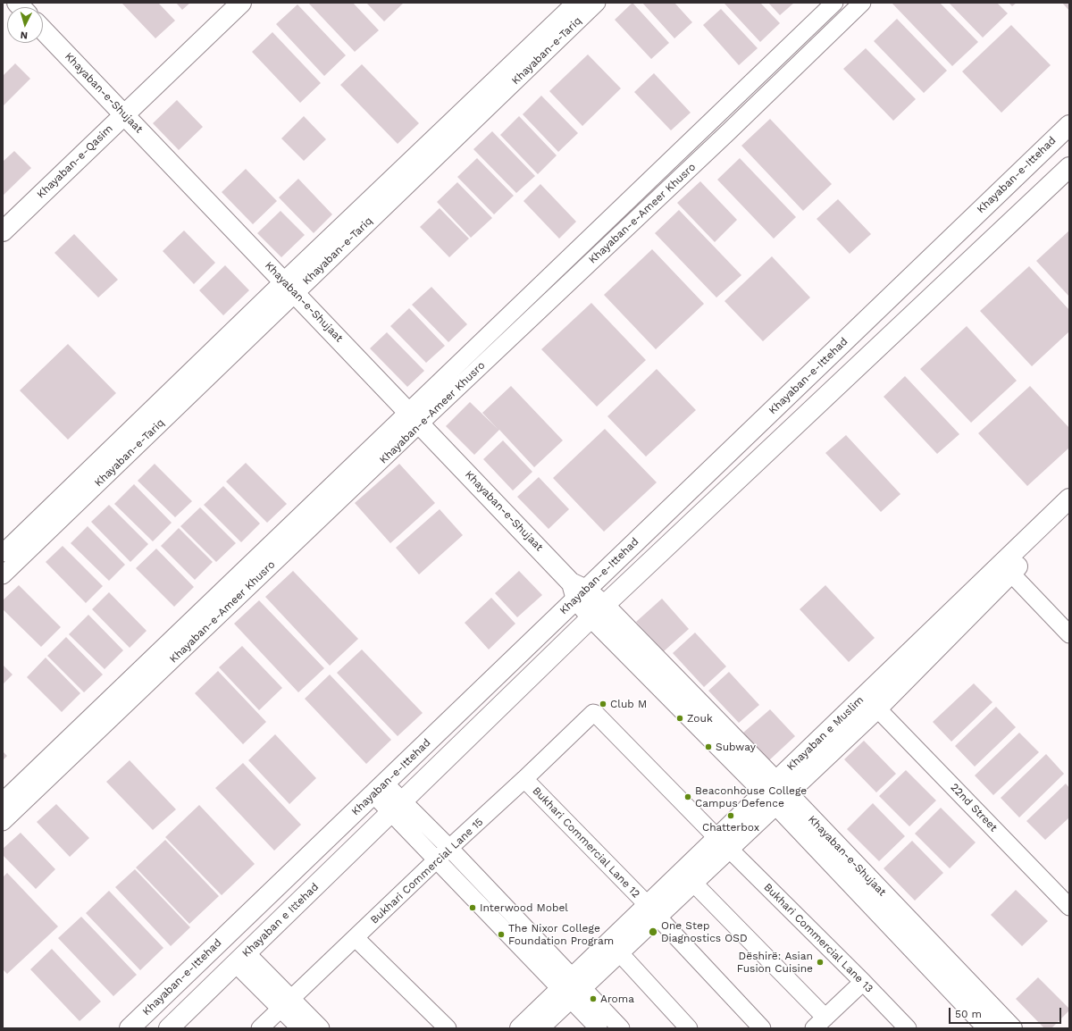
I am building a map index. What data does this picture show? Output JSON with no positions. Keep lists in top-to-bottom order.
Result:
{
  "streets": {
    "main road": [
      "Khayaban-e-Shujaat",
      "Khayaban-e-Qasim",
      "Khayaban-e-Ittehad",
      "Khayaban e Muslim",
      "Khayaban e Ittehad"
    ],
    "street": [
      "Khayaban-e-Tariq",
      "Khayaban-e-Ameer Khusro",
      "22nd Street",
      "Bukhari Commercial Lane 12",
      "Bukhari Commercial Lane 15",
      "Bukhari Commercial Lane 13"
    ]
  },
  "crossings": [
    ["Khayaban-e-Tariq", "Khayaban-e-Shujaat"],
    ["Khayaban-e-Shujaat", "Khayaban-e-Qasim"],
    ["Khayaban-e-Shujaat", "Khayaban-e-Ittehad"],
    ["Khayaban-e-Shujaat", "Khayaban-e-Ameer Khusro"],
    ["Khayaban-e-Shujaat", "Khayaban e Muslim"],
    ["Khayaban e Muslim", "22nd Street"],
    ["Khayaban e Muslim", "Bukhari Commercial Lane 12"],
    ["Khayaban e Muslim", "Bukhari Commercial Lane 13"],
    ["Bukhari Commercial Lane 12", "Bukhari Commercial Lane 15"],
    ["Bukhari Commercial Lane 15", "Bukhari Commercial Lane 13"]
  ],
  "places": [
    "Club M",
    "Zouk",
    "Subway",
    "Beaconhouse College Campus Defence",
    "Chatterbox",
    "Interwood Mobel",
    "One Step Diagnostics OSD",
    "The Nixor College Foundation Program",
    "Dëshirë: Asian Fusion Cuisine",
    "Aroma"
  ],
  "scale_bar": "50 m",
  "north": "bottom"
}
